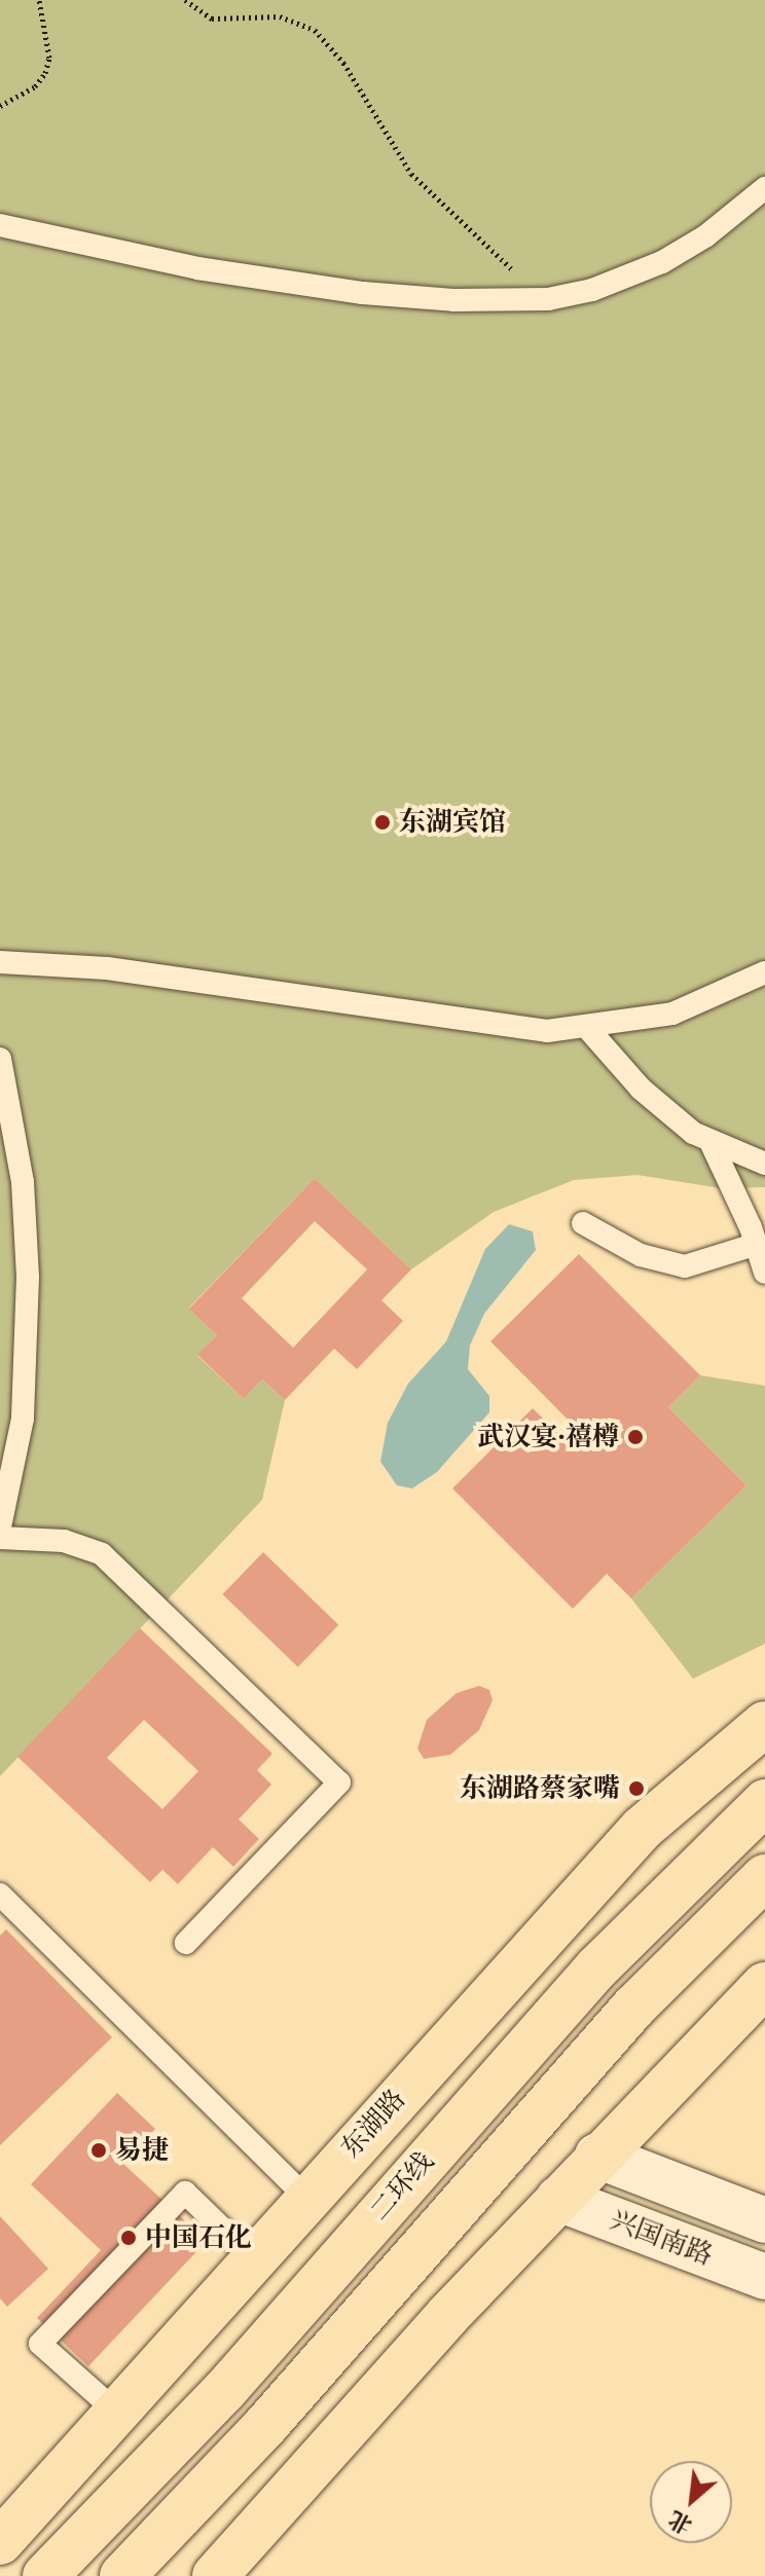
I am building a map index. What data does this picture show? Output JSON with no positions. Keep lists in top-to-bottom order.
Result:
{
  "streets": {
    "main road": ["东湖路", "二环线", "兴国南路"]
  },
  "places": [
    "东湖宾馆",
    "武汉宴·禧樽",
    "东湖路蔡家嘴",
    "易捷",
    "中国石化"
  ],
  "north": "bottom left"
}
